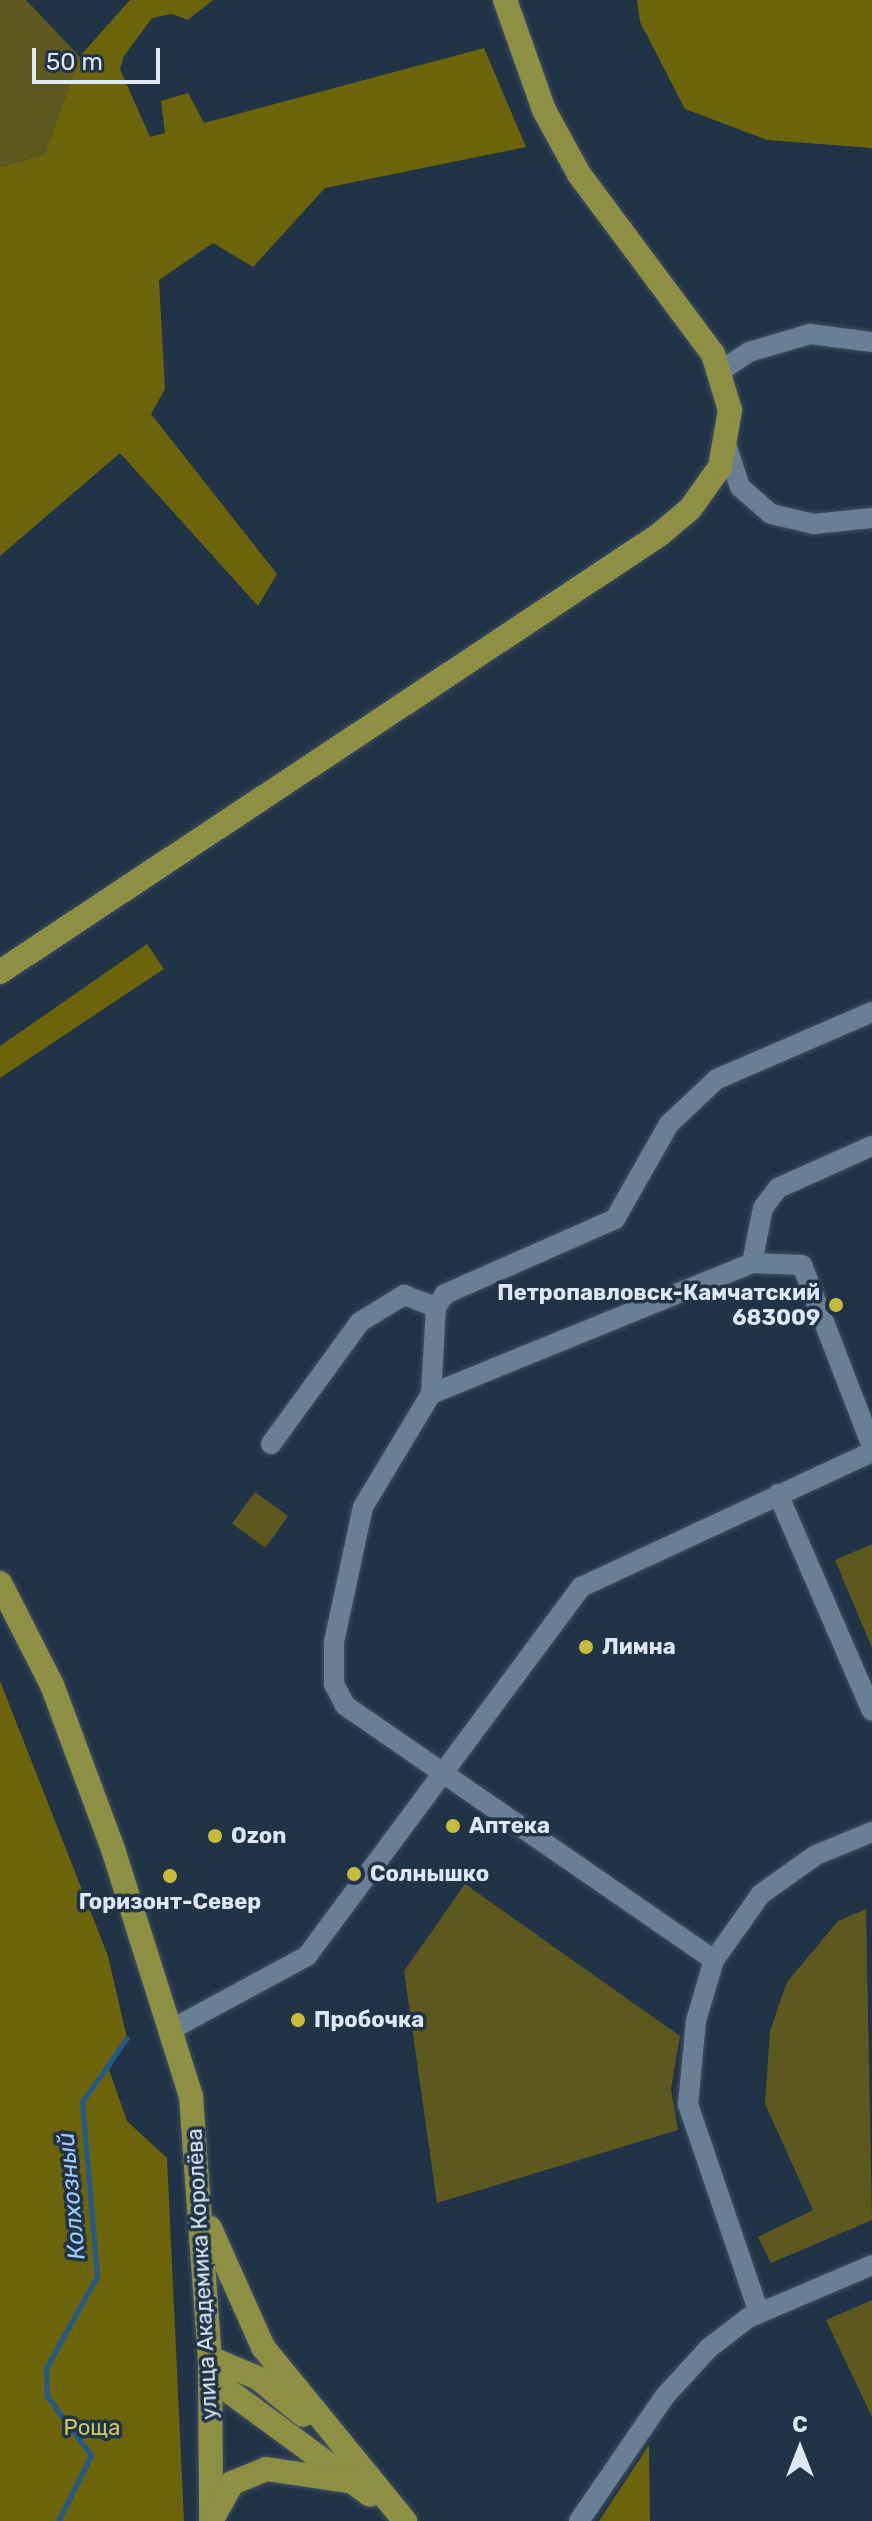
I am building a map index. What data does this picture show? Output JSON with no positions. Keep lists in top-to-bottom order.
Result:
{
  "streets": {
    "main road": ["улица Академика Королёва"]
  },
  "water": ["Колхозный"],
  "parks": ["Роща"],
  "places": [
    "Петропавловск-Камчатский 683009",
    "Лимна",
    "Аптека",
    "Ozon",
    "Солнышко",
    "Горизонт-Север",
    "Пробочка"
  ],
  "scale_bar": "50 m",
  "north": "top"
}
